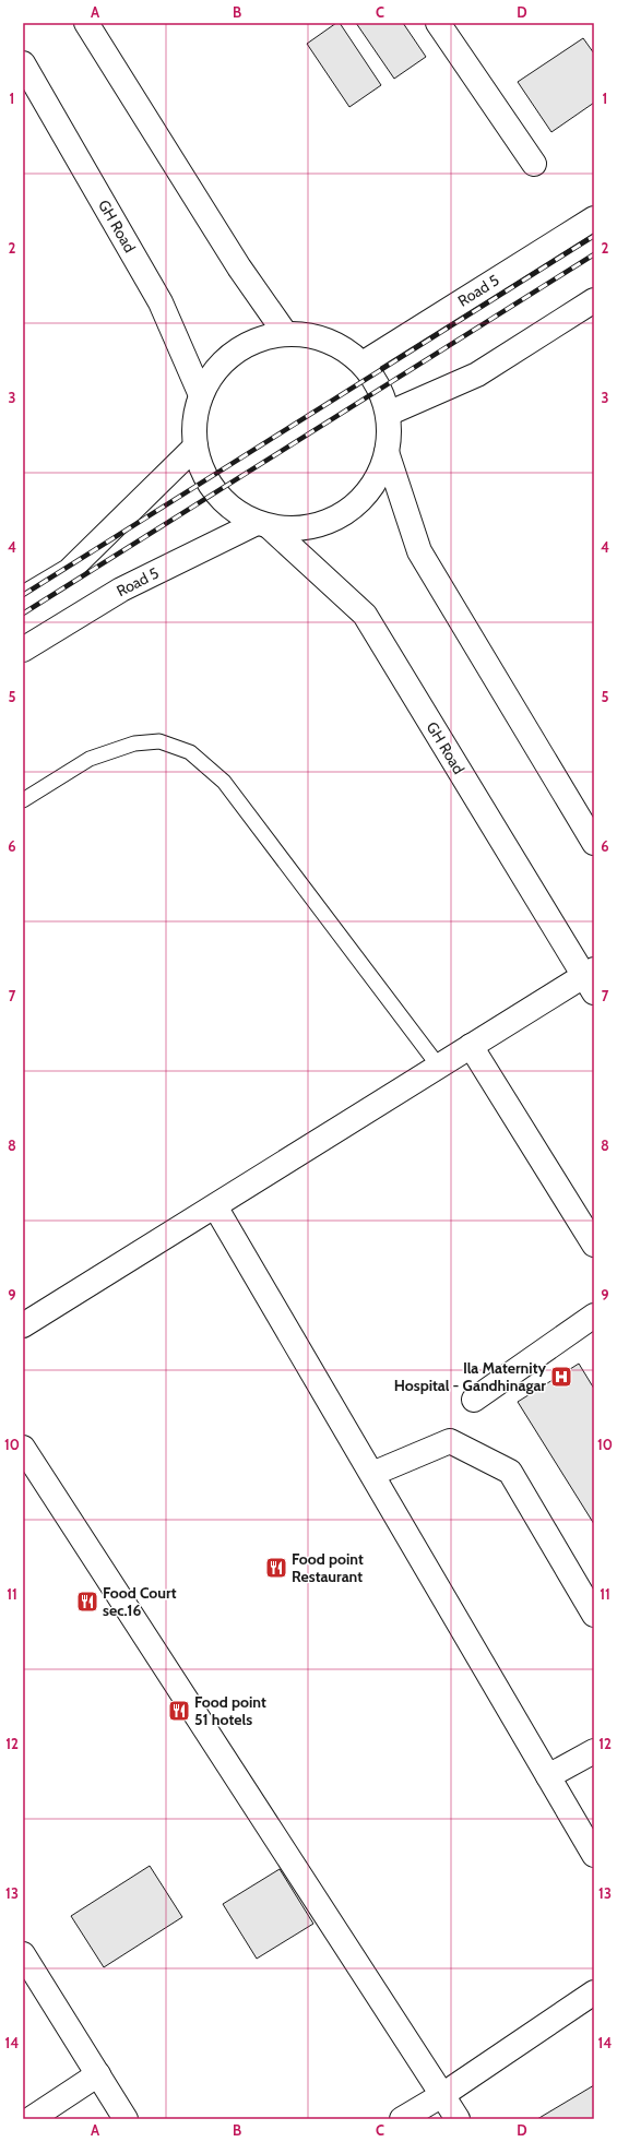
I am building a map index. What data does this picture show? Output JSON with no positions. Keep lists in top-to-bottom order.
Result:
{
  "streets": {
    "street": ["GH Road", "Road 5"]
  },
  "crossings": [
    ["GH Road", "Road 5"]
  ],
  "places": {
    "hospital": ["Ila Maternity Hospital - Gandhinagar"],
    "restaurant": ["Food point Restaurant", "Food Court sec.16", "Food point 51 hotels"]
  },
  "grid": {
    "columns": [
      "A",
      "B",
      "C",
      "D"
    ],
    "rows": [
      "1",
      "2",
      "3",
      "4",
      "5",
      "6",
      "7",
      "8",
      "9",
      "10",
      "11",
      "12",
      "13",
      "14"
    ]
  }
}
